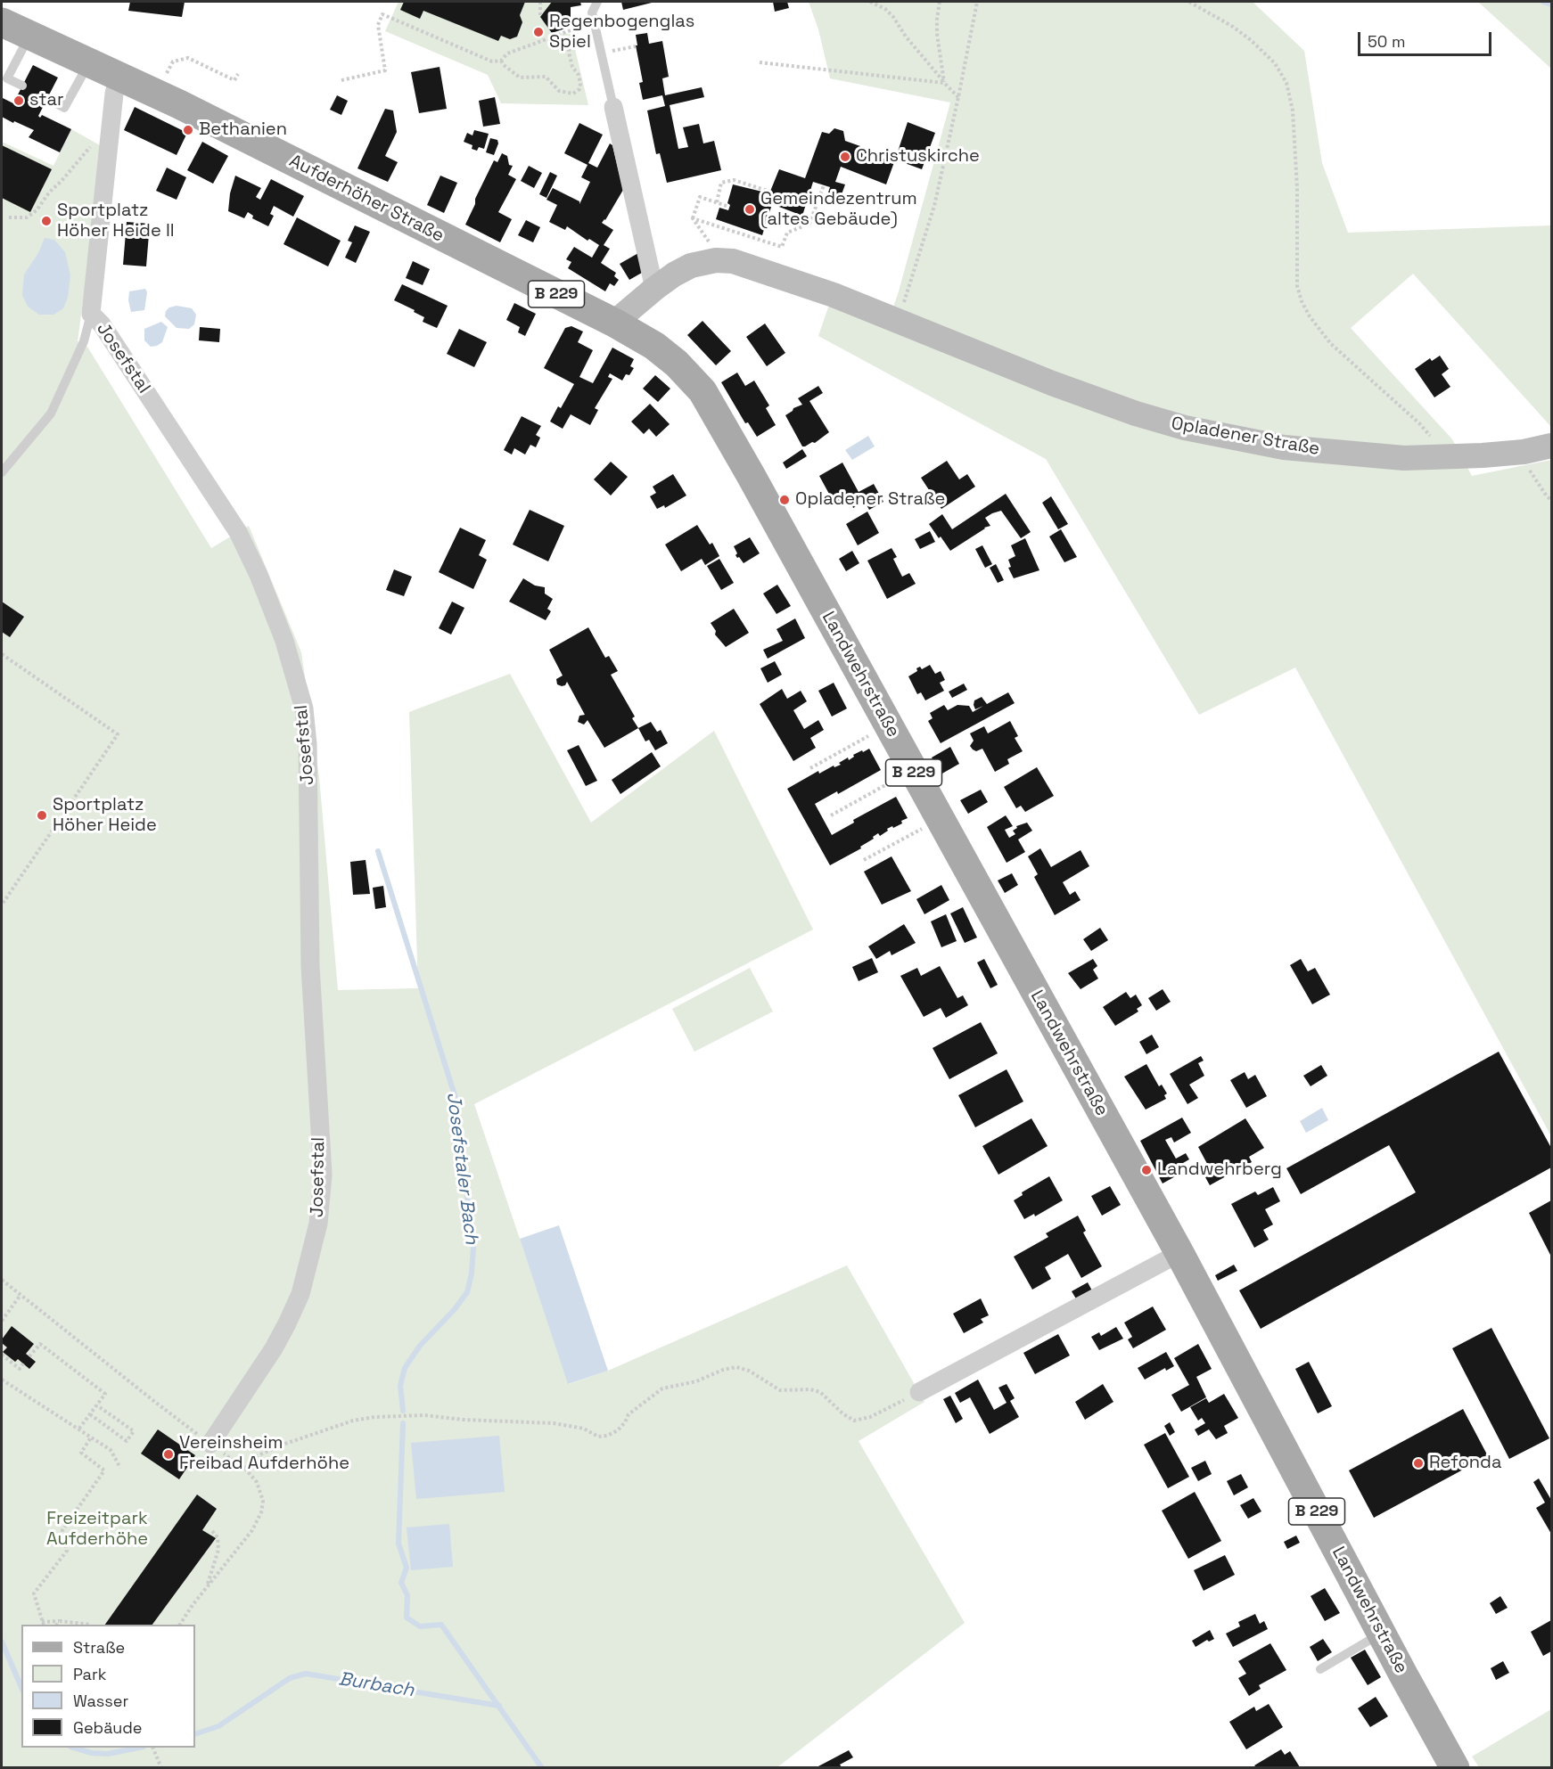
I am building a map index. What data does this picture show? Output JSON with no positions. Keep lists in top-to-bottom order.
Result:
{
  "streets": {
    "main road": [
      "Aufderhöher Straße",
      "B 229",
      "Opladener Straße",
      "Landwehrstraße"
    ],
    "street": ["Josefstal"]
  },
  "crossings": [
    ["Aufderhöher Straße", "Josefstal"],
    ["Aufderhöher Straße", "Opladener Straße"],
    ["Aufderhöher Straße", "Landwehrstraße"],
    ["Opladener Straße", "Landwehrstraße"]
  ],
  "water": ["Josefstaler Bach", "Burbach"],
  "parks": ["Freizeitpark Aufderhöhe"],
  "places": [
    "Regenbogenglas Spiel",
    "star",
    "Bethanien",
    "Christuskirche",
    "Gemeindezentrum (altes Gebäude)",
    "Sportplatz Höher Heide II",
    "Opladener Straße",
    "Sportplatz Höher Heide",
    "Landwehrberg",
    "Vereinsheim Freibad Aufderhöhe",
    "Refonda"
  ],
  "legend": [
    "Straße",
    "Park",
    "Wasser",
    "Gebäude"
  ],
  "scale_bar": "50 m"
}
